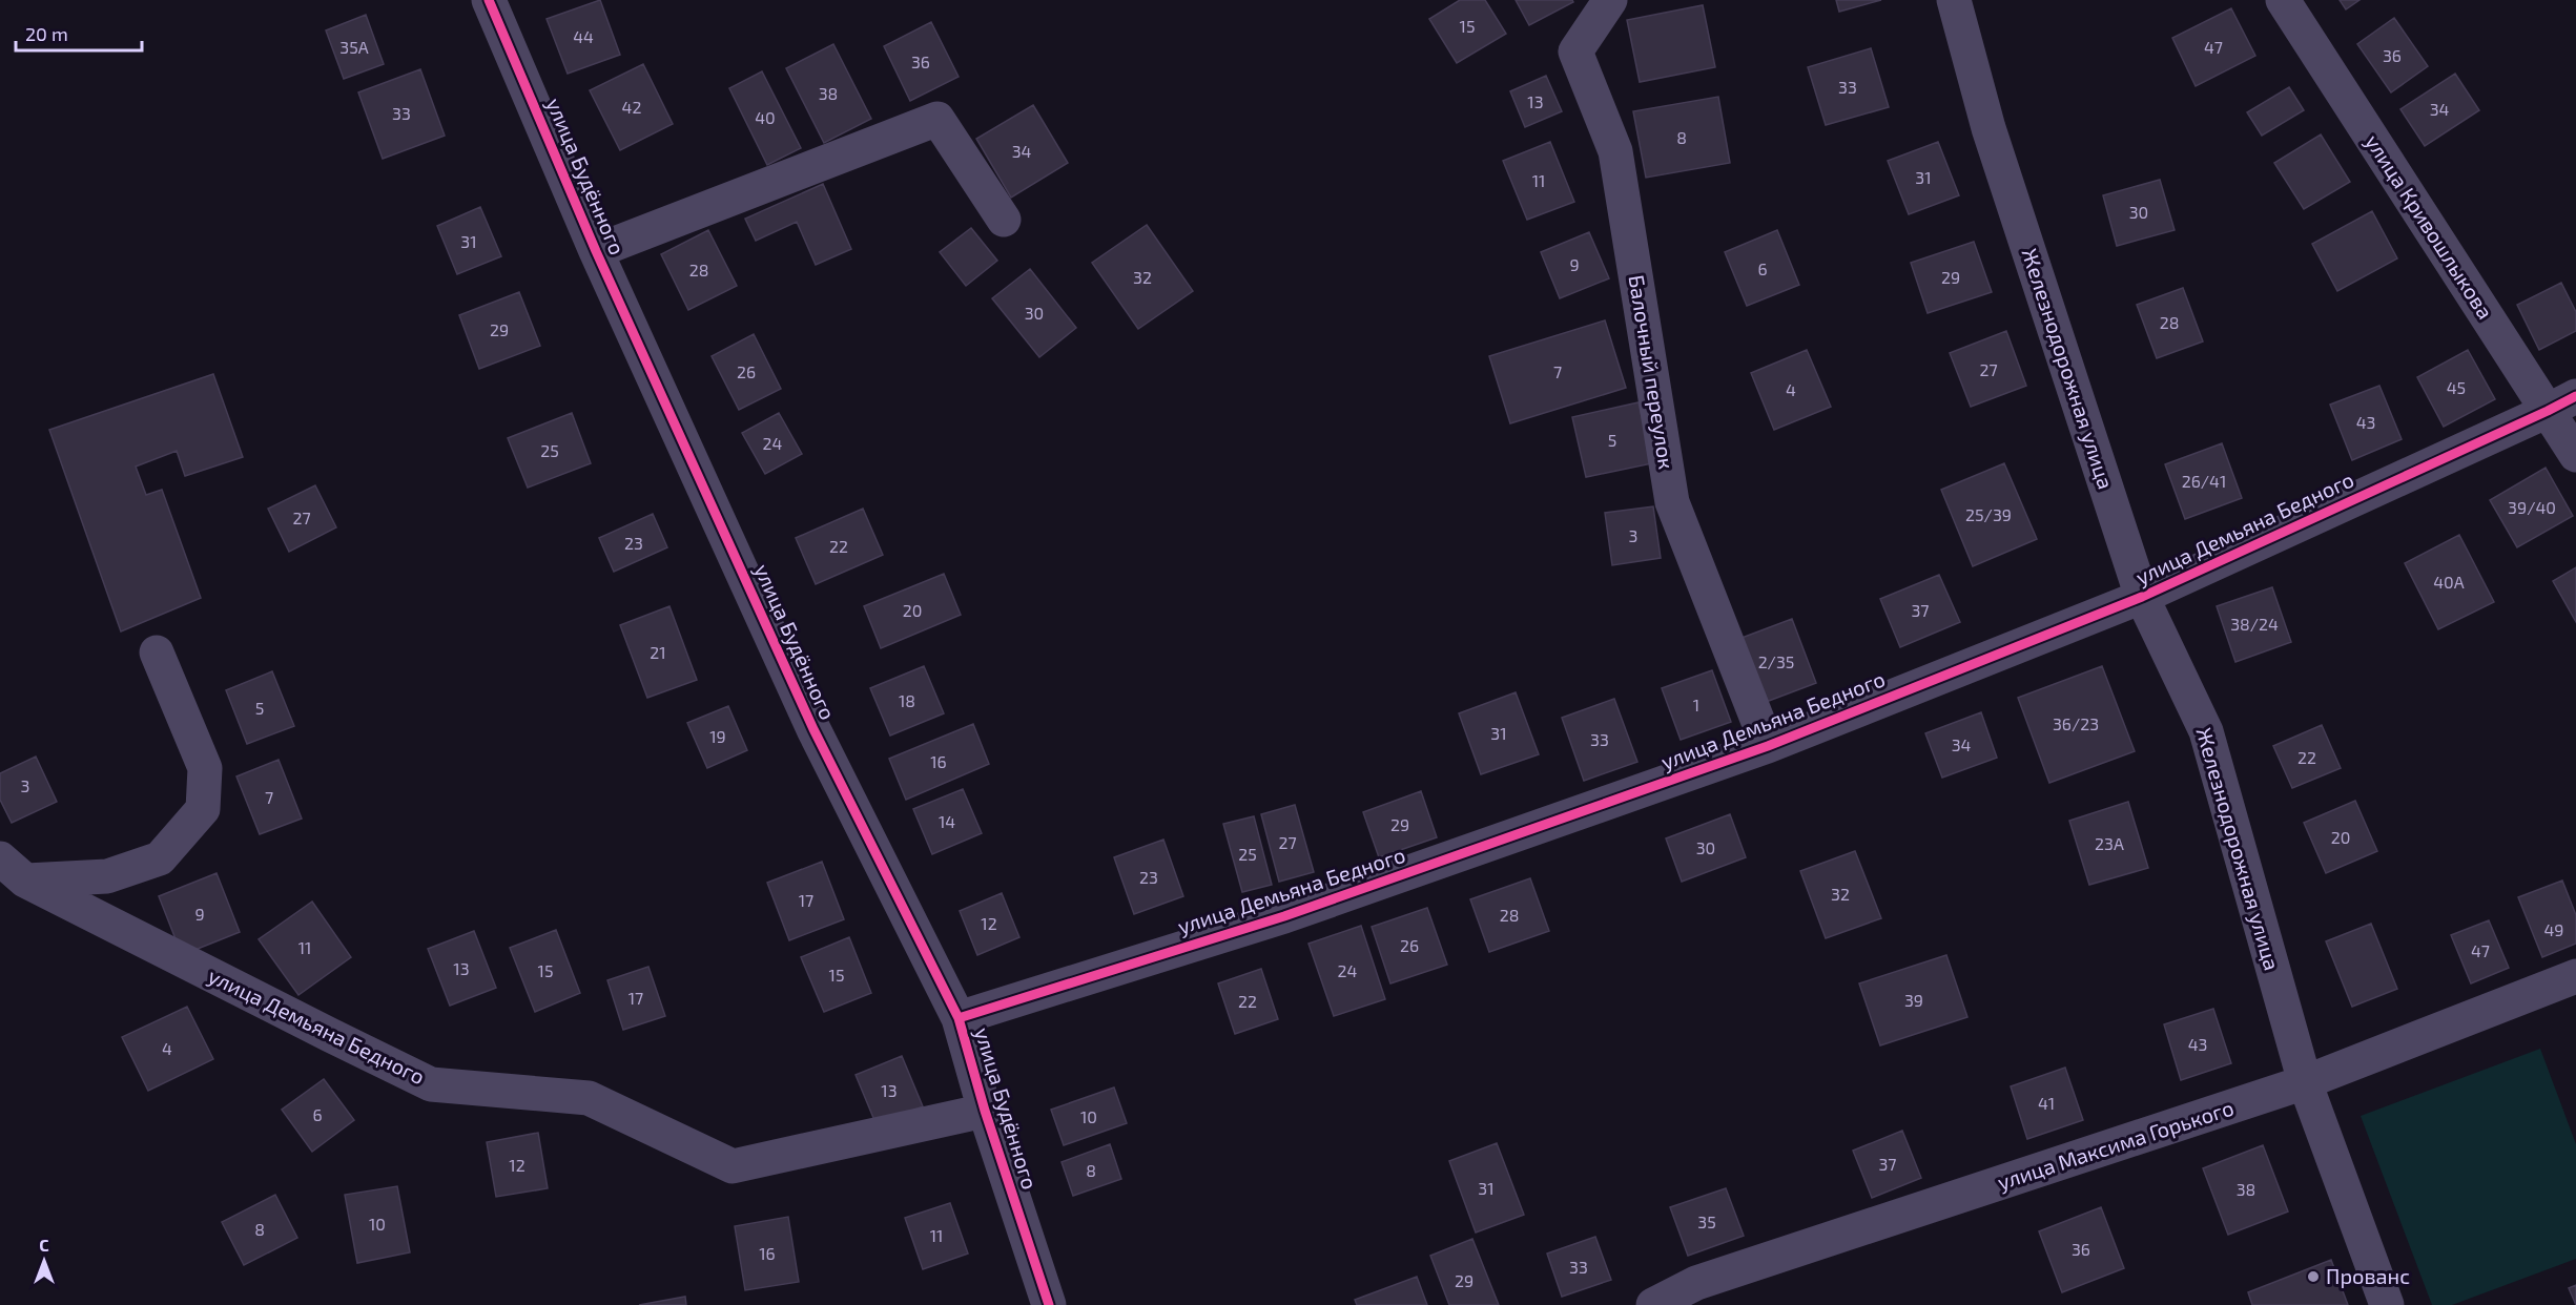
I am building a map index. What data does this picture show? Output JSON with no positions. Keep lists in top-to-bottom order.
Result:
{
  "streets": {
    "street": [
      "улица Будённого",
      "улица Кривошлыкова",
      "Железнодорожная улица",
      "Балочный переулок",
      "улица Демьяна Бедного",
      "улица Максима Горького"
    ]
  },
  "crossings": [
    ["улица Будённого", "улица Демьяна Бедного"],
    ["улица Кривошлыкова", "улица Демьяна Бедного"],
    ["Железнодорожная улица", "улица Демьяна Бедного"],
    ["Железнодорожная улица", "улица Максима Горького"],
    ["Балочный переулок", "улица Демьяна Бедного"]
  ],
  "places": ["Прованс"],
  "house_numbers": [
    "15",
    "44",
    "35А",
    "47",
    "36",
    "36",
    "33",
    "38",
    "13",
    "42",
    "34",
    "33",
    "40",
    "8",
    "34",
    "31",
    "11",
    "30",
    "31",
    "9",
    "6",
    "28",
    "32",
    "29",
    "30",
    "28",
    "29",
    "27",
    "26",
    "7",
    "45",
    "4",
    "43",
    "5",
    "24",
    "25",
    "26/41",
    "39/40",
    "25/39",
    "27",
    "3",
    "23",
    "22",
    "40А",
    "20",
    "37",
    "38/24",
    "21",
    "2/35",
    "18",
    "1",
    "5",
    "36/23",
    "31",
    "19",
    "33",
    "34",
    "22",
    "16",
    "3",
    "7",
    "14",
    "29",
    "20",
    "27",
    "23А",
    "30",
    "25",
    "23",
    "32",
    "17",
    "9",
    "28",
    "12",
    "49",
    "26",
    "11",
    "47",
    "13",
    "15",
    "24",
    "15",
    "17",
    "39",
    "22",
    "43",
    "4",
    "13",
    "41",
    "6",
    "10",
    "37",
    "12",
    "8",
    "31",
    "38",
    "35",
    "10",
    "8",
    "11",
    "36",
    "16",
    "33",
    "29"
  ],
  "scale_bar": "20 m",
  "north": "top"
}
